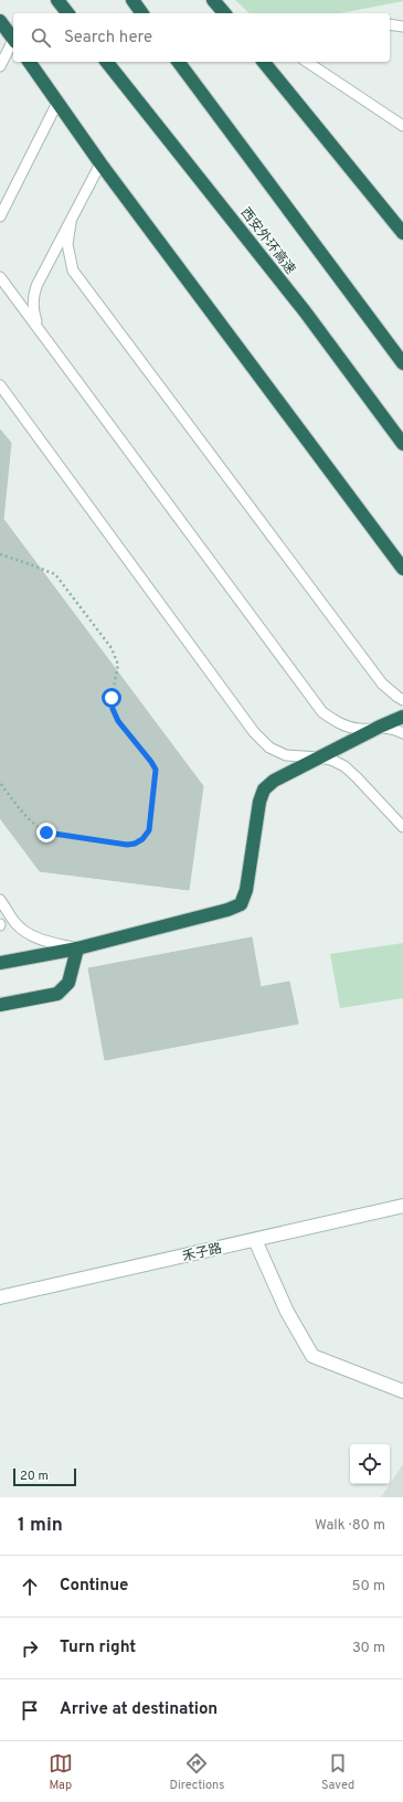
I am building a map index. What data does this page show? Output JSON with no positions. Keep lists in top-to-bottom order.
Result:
{
  "streets": {
    "highway": ["西安外环高速"],
    "main road": ["禾子路"]
  },
  "scale_bar": "20 m",
  "page": {
    "search": "Search here",
    "scale": "20 m",
    "heading": ["1 min", "Walk · 80 m"],
    "list": [
      ["Continue", "50 m"],
      ["Turn right", "30 m"],
      "Arrive at destination"
    ],
    "nav": ["Map", "Directions", "Saved"]
  }
}
